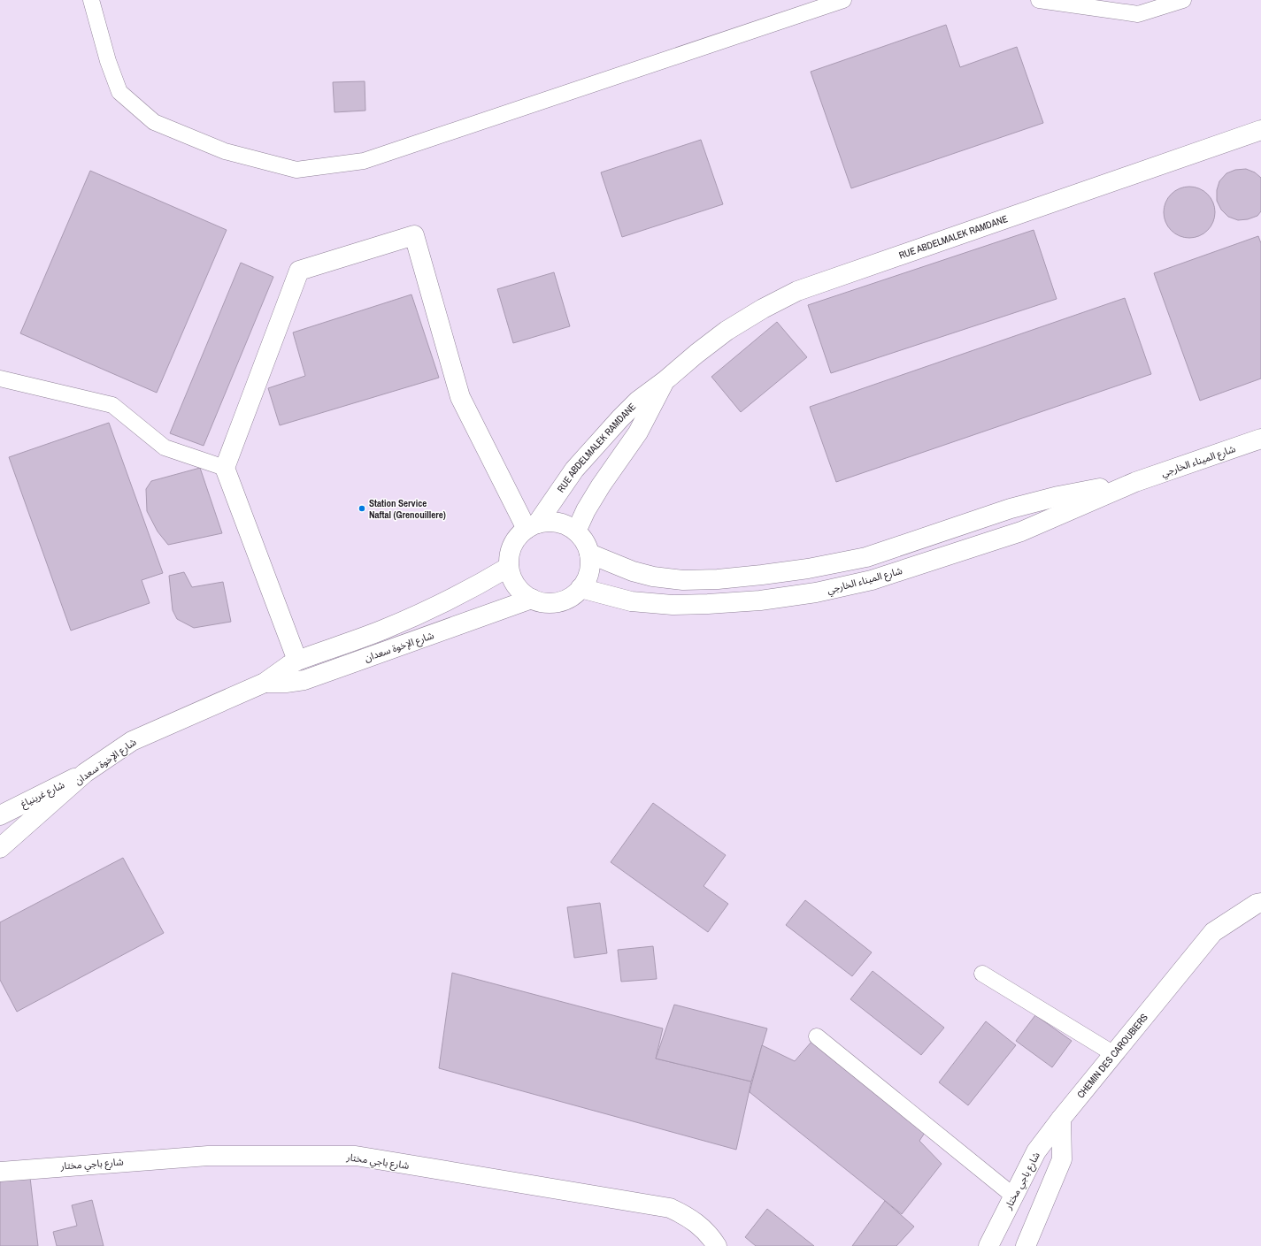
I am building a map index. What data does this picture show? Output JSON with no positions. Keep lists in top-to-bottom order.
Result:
{
  "streets": {
    "street": [
      "RUE ABDELMALEK RAMDANE",
      "شارع الميناء الخارجي",
      "شارع الإخوة سعدان",
      "شارع غرينياغ",
      "CHEMIN DES CAROUBIERS",
      "شارع باجي مختار"
    ]
  },
  "crossings": [
    ["RUE ABDELMALEK RAMDANE", "شارع الميناء الخارجي"],
    ["RUE ABDELMALEK RAMDANE", "شارع الإخوة سعدان"],
    ["شارع الميناء الخارجي", "شارع الإخوة سعدان"],
    ["شارع الإخوة سعدان", "شارع غرينياغ"],
    ["CHEMIN DES CAROUBIERS", "شارع باجي مختار"]
  ],
  "places": ["Station Service Naftal (Grenouillere)"]
}
